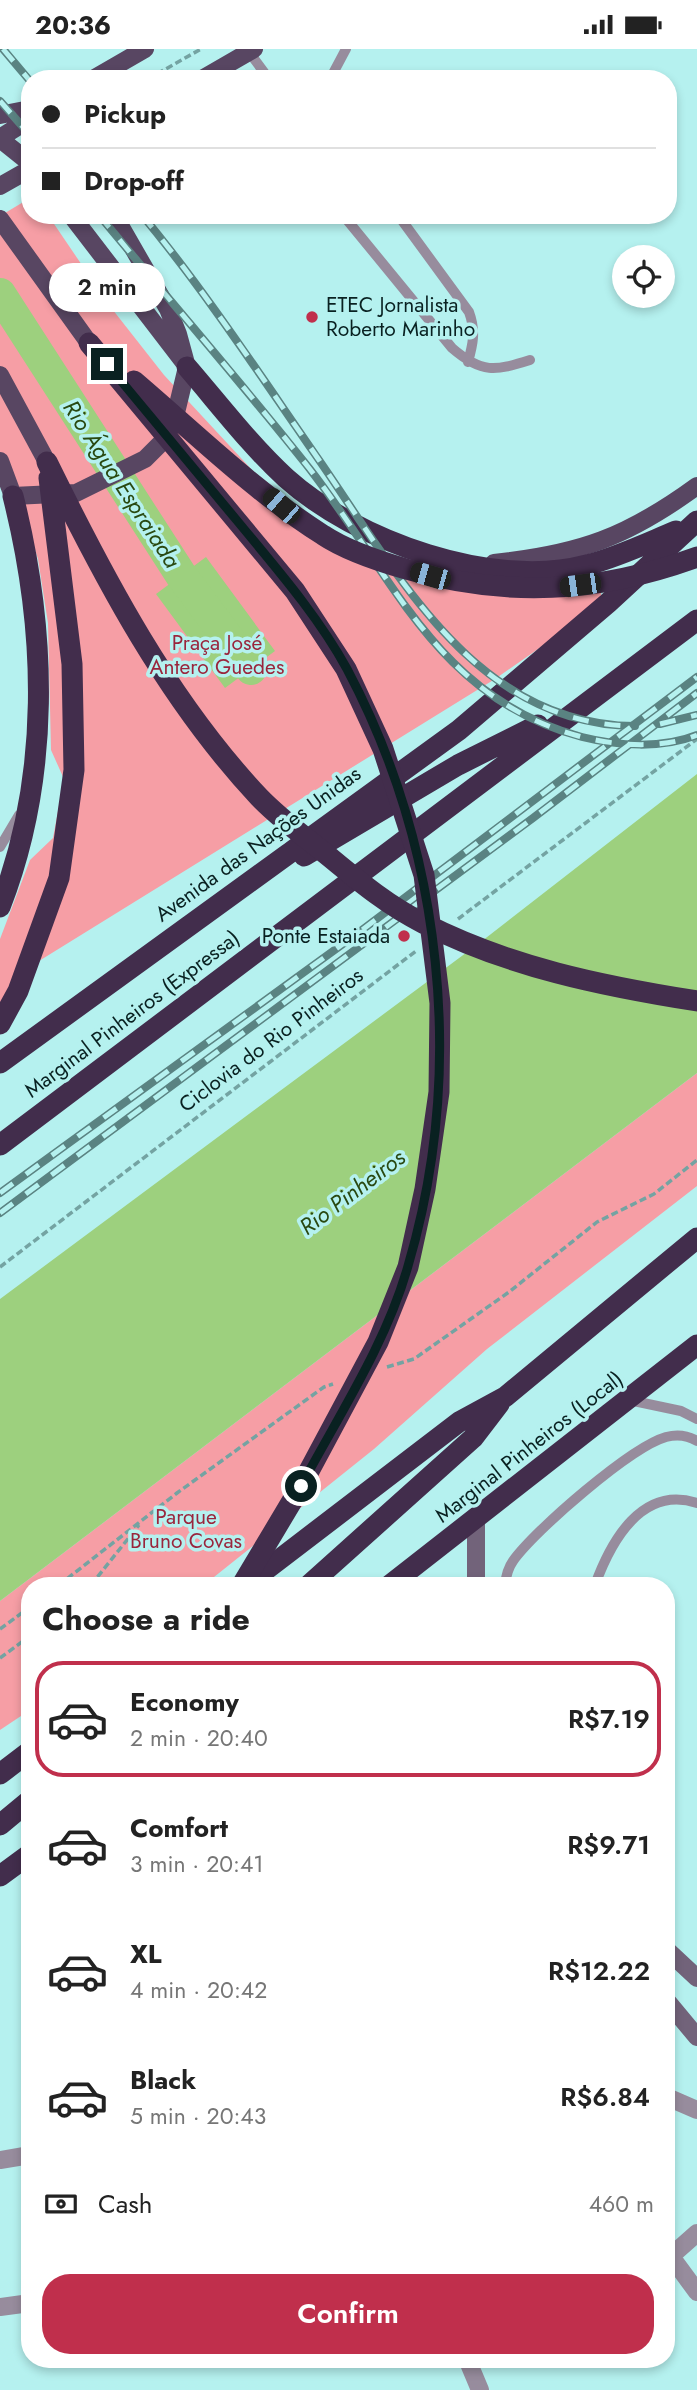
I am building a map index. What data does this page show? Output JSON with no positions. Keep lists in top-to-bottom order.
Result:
{
  "streets": {
    "highway": ["Avenida das Nações Unidas", "Marginal Pinheiros (Expressa)", "Marginal Pinheiros (Local)"],
    "path": ["Ciclovia do Rio Pinheiros"]
  },
  "water": ["Rio Água Espraiada", "Rio Pinheiros"],
  "parks": ["Praça José Antero Guedes", "Parque Bruno Covas"],
  "places": ["ETEC Jornalista Roberto Marinho", "Ponte Estaiada"],
  "page": {
    "status": "20:36",
    "banner": ["Pickup", "Drop-off"],
    "bubble": "2 min",
    "heading": "Choose a ride",
    "list": [
      {
        "name": "Economy",
        "note": "2 min · 20:40",
        "value": "R$7.19"
      },
      {
        "name": "Comfort",
        "note": "3 min · 20:41",
        "value": "R$9.71"
      },
      {
        "name": "XL",
        "note": "4 min · 20:42",
        "value": "R$12.22"
      },
      {
        "name": "Black",
        "note": "5 min · 20:43",
        "value": "R$6.84"
      }
    ],
    "pay": ["Cash", "460 m"],
    "buttons": "Confirm"
  }
}
